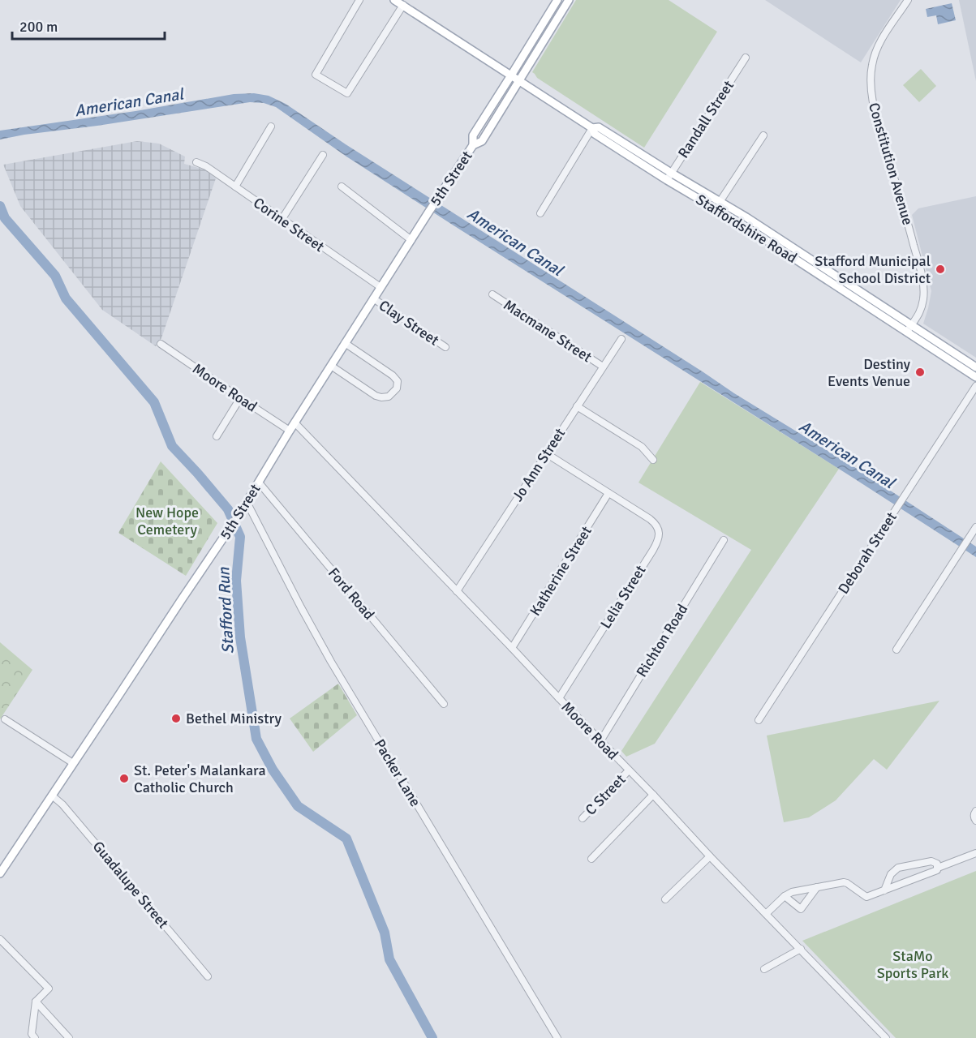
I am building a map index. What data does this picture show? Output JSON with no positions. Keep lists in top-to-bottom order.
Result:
{
  "streets": {
    "main road": ["5th Street", "Staffordshire Road"],
    "street": [
      "Randall Street",
      "Constitution Avenue",
      "Corine Street",
      "Clay Street",
      "Macmane Street",
      "Moore Road",
      "Jo Ann Street",
      "Deborah Street",
      "Katherine Street",
      "Ford Road",
      "Lelia Street",
      "Richton Road",
      "Packer Lane",
      "C Street",
      "Guadalupe Street"
    ]
  },
  "crossings": [
    ["Randall Street", "Staffordshire Road"],
    ["Constitution Avenue", "Staffordshire Road"],
    ["5th Street", "Corine Street"],
    ["5th Street", "Staffordshire Road"],
    ["5th Street", "Clay Street"],
    ["5th Street", "Moore Road"],
    ["5th Street", "Ford Road"],
    ["5th Street", "Packer Lane"],
    ["5th Street", "Guadalupe Street"],
    ["Macmane Street", "Jo Ann Street"],
    ["Moore Road", "Jo Ann Street"],
    ["Moore Road", "Katherine Street"],
    ["Moore Road", "Lelia Street"],
    ["Moore Road", "Richton Road"],
    ["Moore Road", "C Street"],
    ["Jo Ann Street", "Lelia Street"],
    ["Katherine Street", "Lelia Street"]
  ],
  "water": ["American Canal", "Stafford Run"],
  "parks": ["New Hope Cemetery", "StaMo Sports Park"],
  "places": [
    "Stafford Municipal School District",
    "Destiny Events Venue",
    "Bethel Ministry",
    "St. Peter's Malankara Catholic Church"
  ],
  "scale_bar": "200 m"
}
